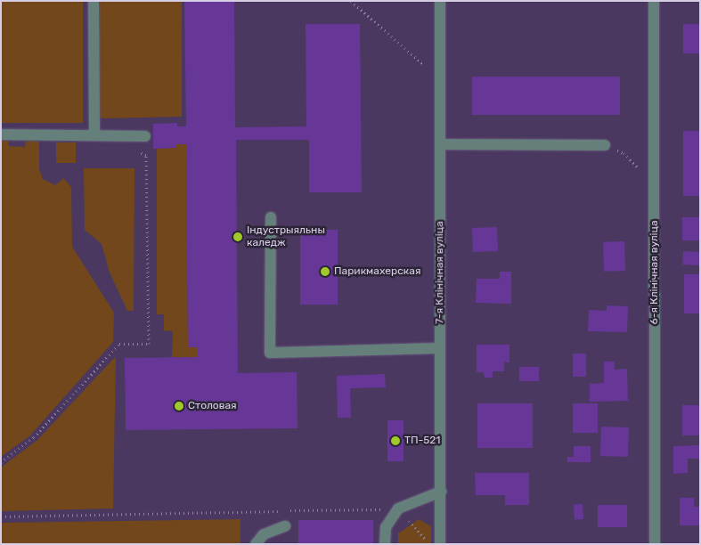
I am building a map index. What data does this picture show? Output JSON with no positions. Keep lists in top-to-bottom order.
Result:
{
  "streets": {
    "street": ["7-я Клінічная вуліца", "6-я Клінічная вуліца"]
  },
  "places": [
    "Індустрыяльны каледж",
    "Парикмахерская",
    "Столовая",
    "ТП-521"
  ]
}
